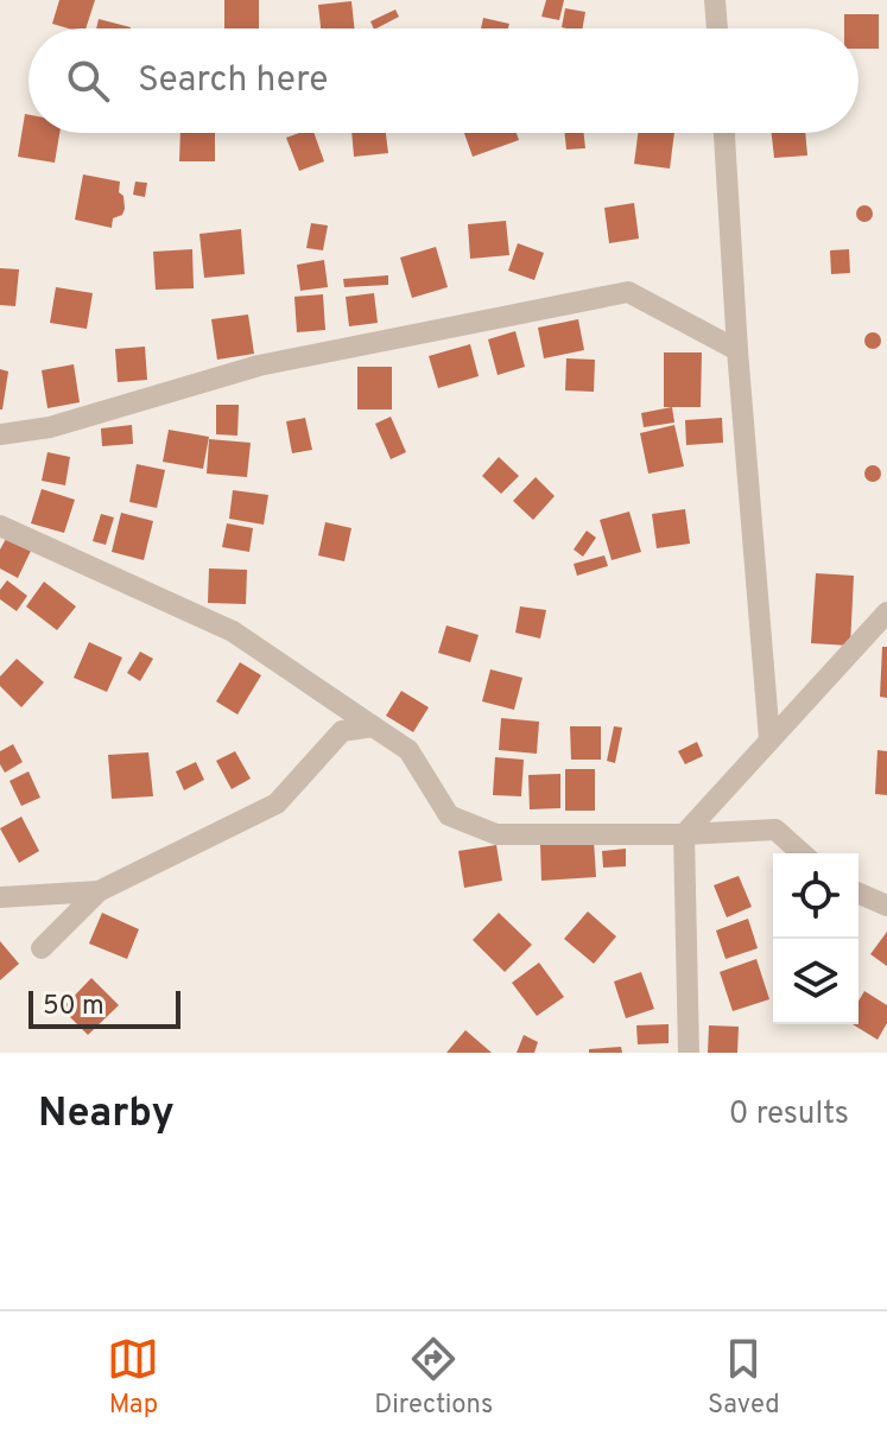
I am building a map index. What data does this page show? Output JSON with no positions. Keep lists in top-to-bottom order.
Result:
{
  "scale_bar": "50 m",
  "page": {
    "search": "Search here",
    "scale": "50 m",
    "heading": ["Nearby", "0 results"],
    "nav": ["Map", "Directions", "Saved"]
  }
}
